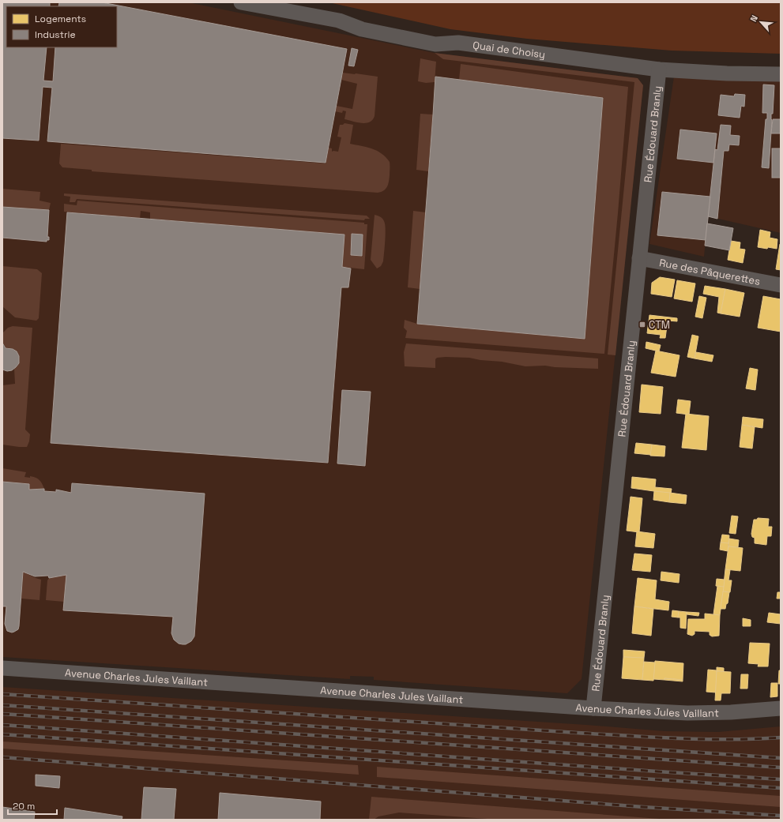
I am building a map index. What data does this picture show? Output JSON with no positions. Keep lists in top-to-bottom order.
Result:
{
  "streets": {
    "street": [
      "Quai de Choisy",
      "Rue Édouard Branly",
      "Rue des Pâquerettes",
      "Avenue Charles Jules Vaillant"
    ]
  },
  "crossings": [
    ["Quai de Choisy", "Rue Édouard Branly"],
    ["Rue Édouard Branly", "Rue des Pâquerettes"],
    ["Rue Édouard Branly", "Avenue Charles Jules Vaillant"]
  ],
  "places": {
    "transit": ["CTM"]
  },
  "legend": ["Logements", "Industrie"],
  "scale_bar": "20 m",
  "north": "top left"
}
